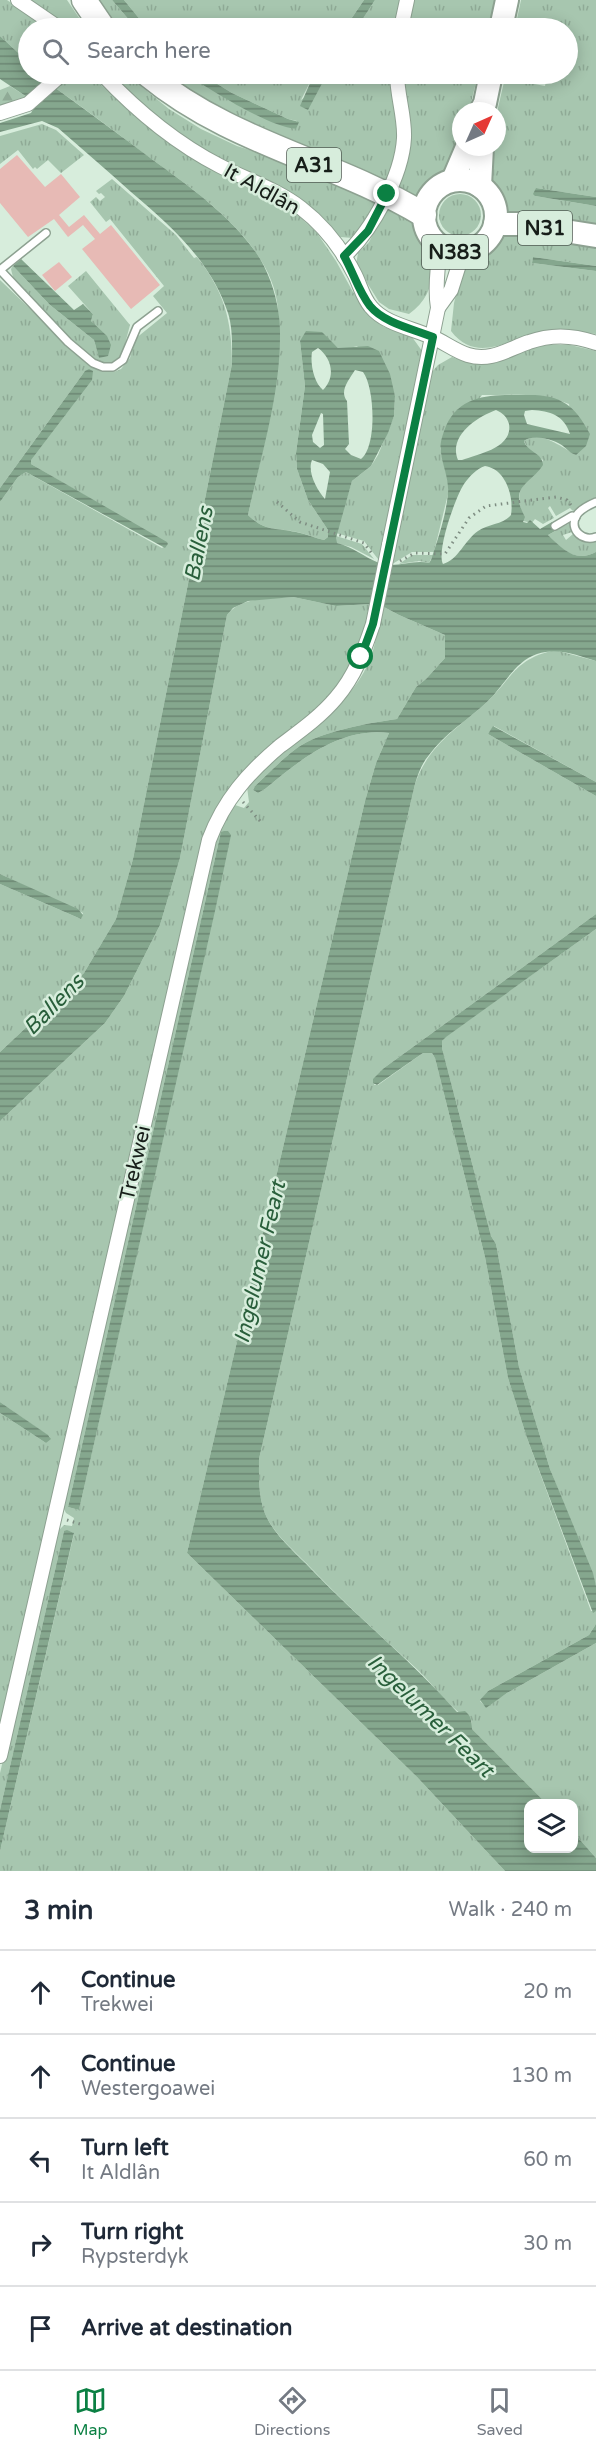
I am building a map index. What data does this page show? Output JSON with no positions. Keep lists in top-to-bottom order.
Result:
{
  "streets": {
    "highway": ["A31", "N31", "N383"],
    "street": ["It Aldlân", "Trekwei"]
  },
  "crossings": [
    ["A31", "N31"],
    ["A31", "N383"],
    ["It Aldlân", "Trekwei"],
    ["N31", "N383"]
  ],
  "water": ["Ballens", "Ingelumer Feart"],
  "north": "top right",
  "page": {
    "search": "Search here",
    "heading": ["3 min", "Walk · 240 m"],
    "list": [
      ["Continue", "Trekwei", "20 m"],
      ["Continue", "Westergoawei", "130 m"],
      ["Turn left", "It Aldlân", "60 m"],
      ["Turn right", "Rypsterdyk", "30 m"],
      "Arrive at destination"
    ],
    "nav": ["Map", "Directions", "Saved"]
  }
}
